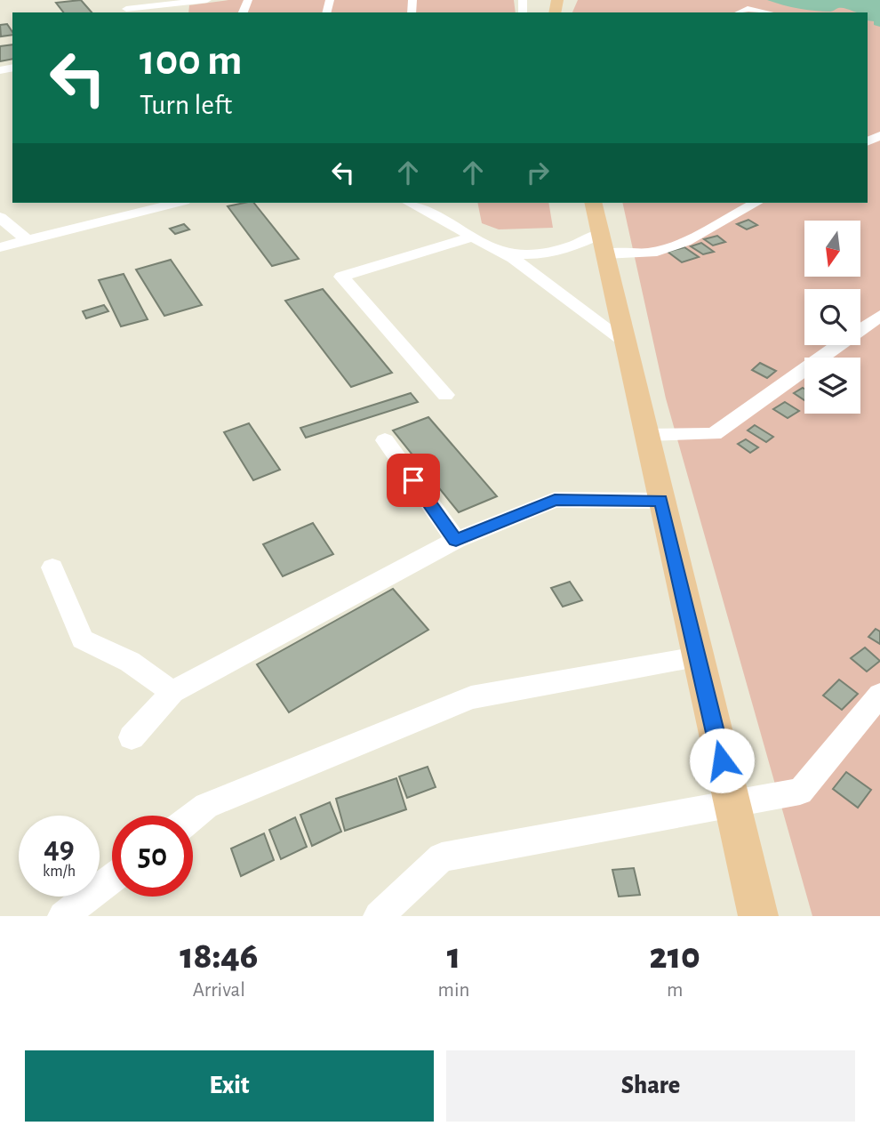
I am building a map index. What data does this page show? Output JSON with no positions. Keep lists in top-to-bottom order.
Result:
{
  "north": "bottom",
  "page": {
    "turn": ["100 m", "Turn left"],
    "speed": "49 km/h",
    "limit": "50",
    "eta": [
      "18:46",
      "Arrival",
      "1",
      "min",
      "210",
      "m"
    ],
    "buttons": ["Exit", "Share"]
  }
}
